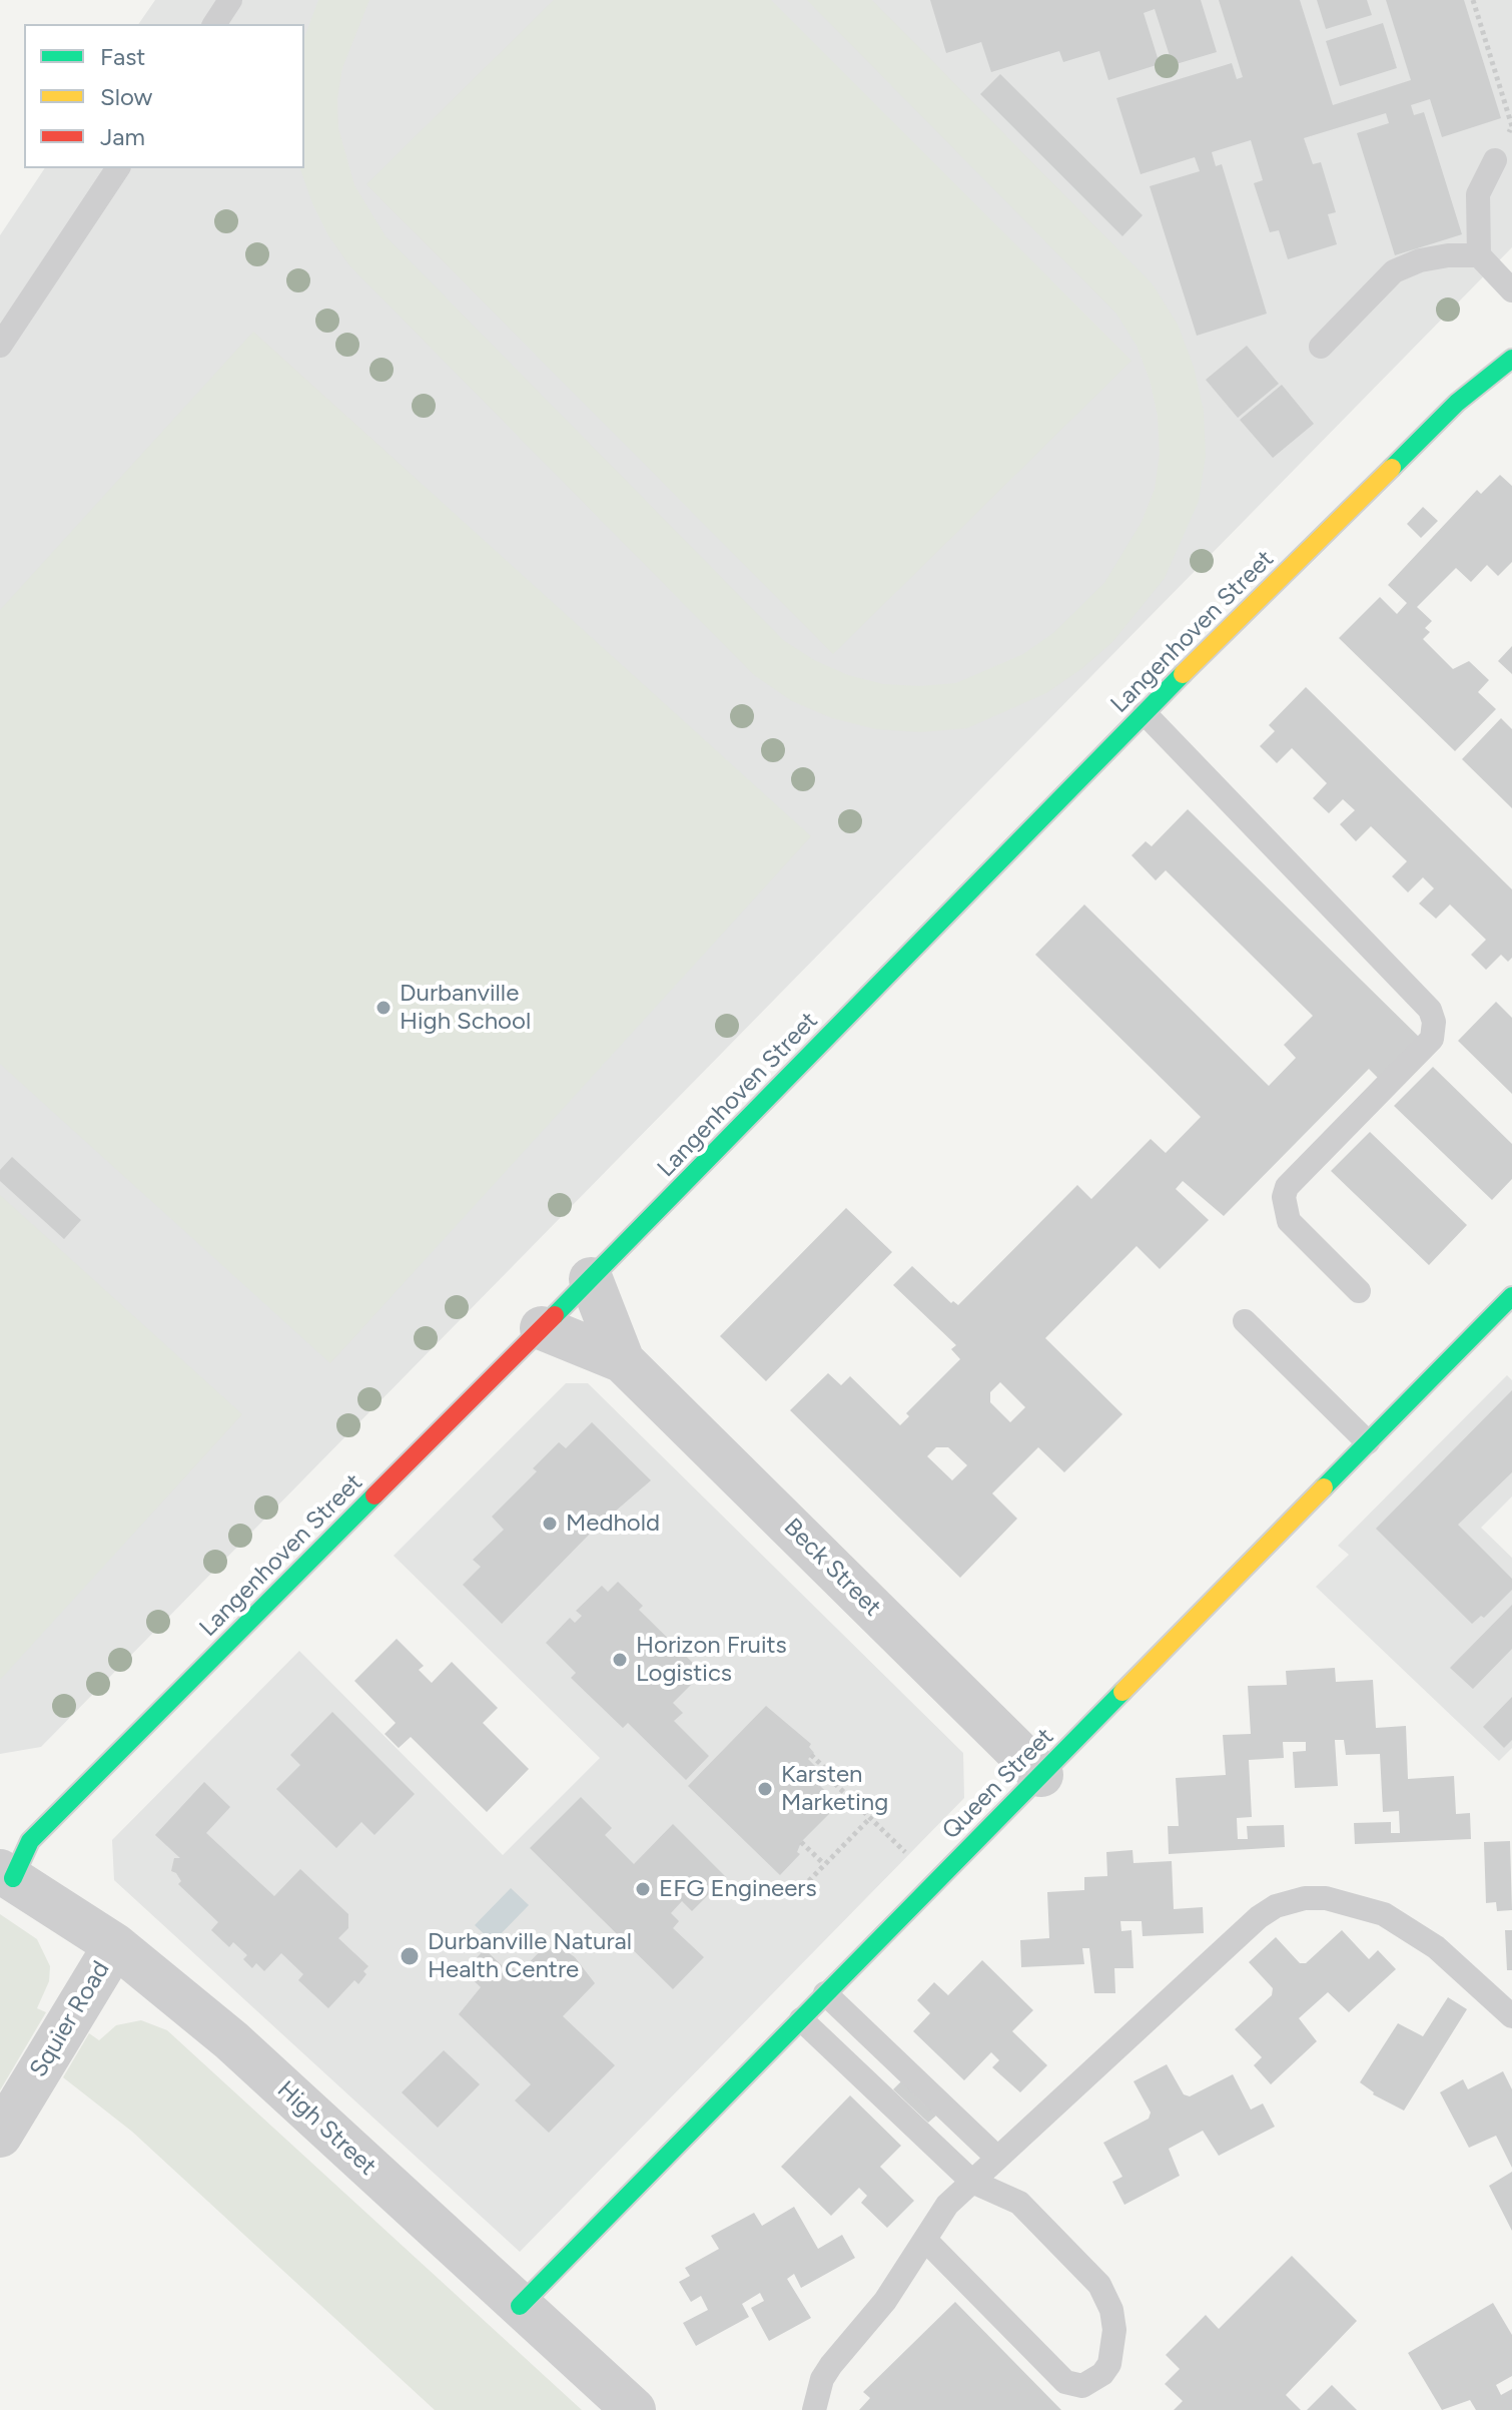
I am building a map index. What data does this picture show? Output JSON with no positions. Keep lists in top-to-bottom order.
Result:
{
  "streets": {
    "street": [
      "Langenhoven Street",
      "Beck Street",
      "Queen Street",
      "Squier Road",
      "High Street"
    ]
  },
  "crossings": [
    ["Langenhoven Street", "Beck Street"],
    ["Langenhoven Street", "High Street"],
    ["Beck Street", "Queen Street"],
    ["Queen Street", "High Street"],
    ["Squier Road", "High Street"]
  ],
  "places": [
    "Durbanville High School",
    "Medhold",
    "Horizon Fruits Logistics",
    "Karsten Marketing",
    "EFG Engineers",
    "Durbanville Natural Health Centre"
  ],
  "legend": ["Fast", "Slow", "Jam"]
}
